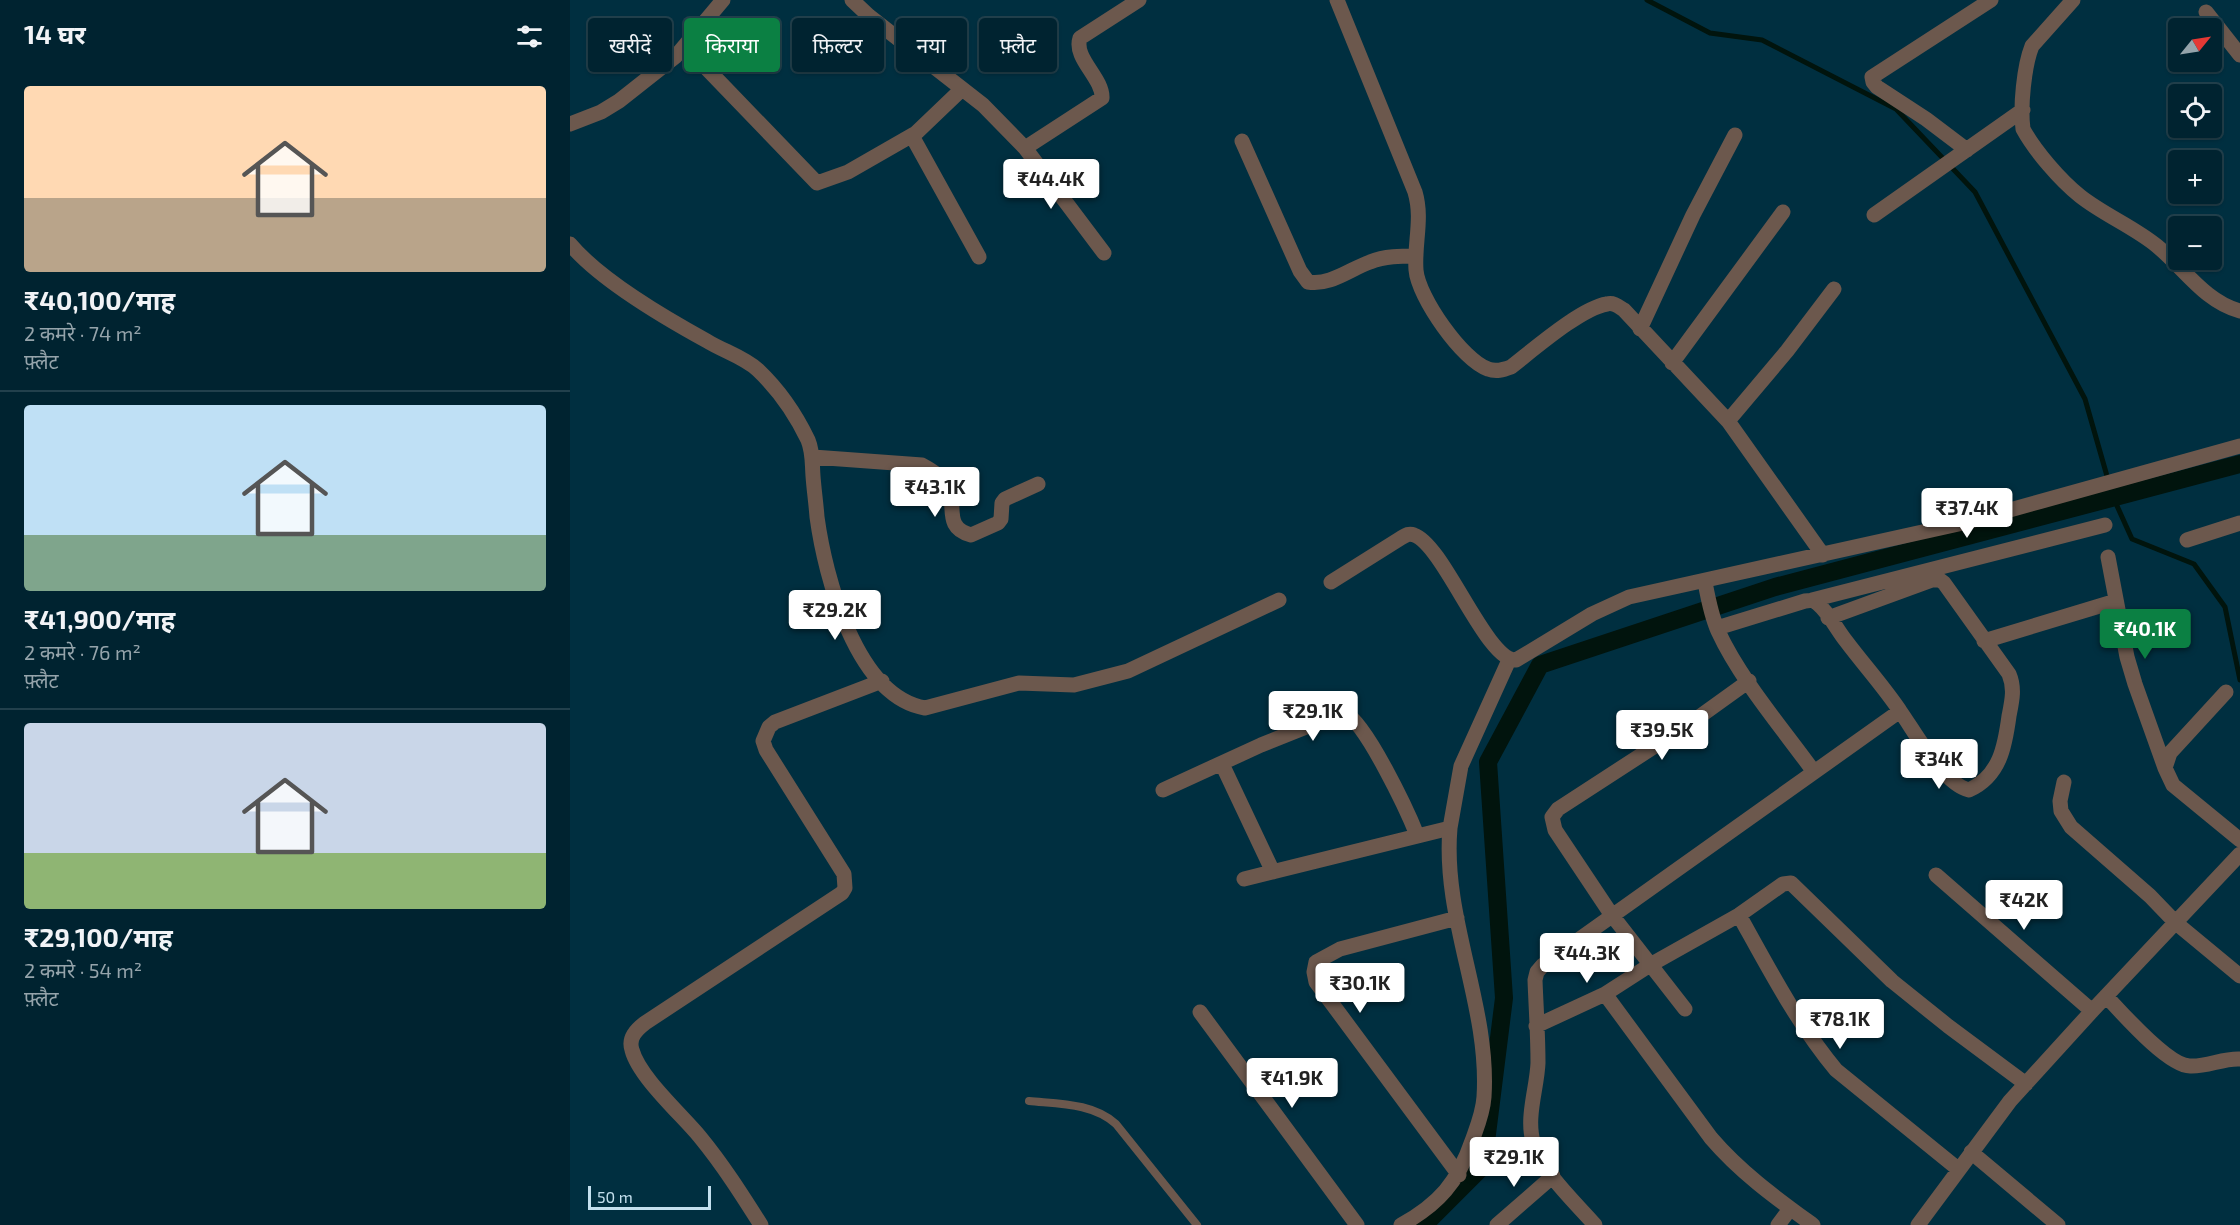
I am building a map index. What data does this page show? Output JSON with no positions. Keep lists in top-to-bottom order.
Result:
{
  "scale_bar": "50 m",
  "north": "top right",
  "page": {
    "heading": "14 घर",
    "map_buttons": ["+", "−"],
    "chip": [
      "खरीदें",
      "किराया",
      "फ़िल्टर",
      "नया",
      "फ़्लैट"
    ],
    "list": [
      {
        "name": "₹40,100/माह",
        "note": "2 कमरे · 74 m² · फ़्लैट"
      },
      {
        "name": "₹41,900/माह",
        "note": "2 कमरे · 76 m² · फ़्लैट"
      },
      {
        "name": "₹29,100/माह",
        "note": "2 कमरे · 54 m² · फ़्लैट"
      }
    ],
    "price": [
      "₹44.4K",
      "₹43.1K",
      "₹37.4K",
      "₹29.2K",
      "₹40.1K",
      "₹29.1K",
      "₹39.5K",
      "₹34K",
      "₹42K",
      "₹44.3K",
      "₹30.1K",
      "₹78.1K",
      "₹41.9K",
      "₹29.1K"
    ],
    "scale": "50 m"
  }
}
